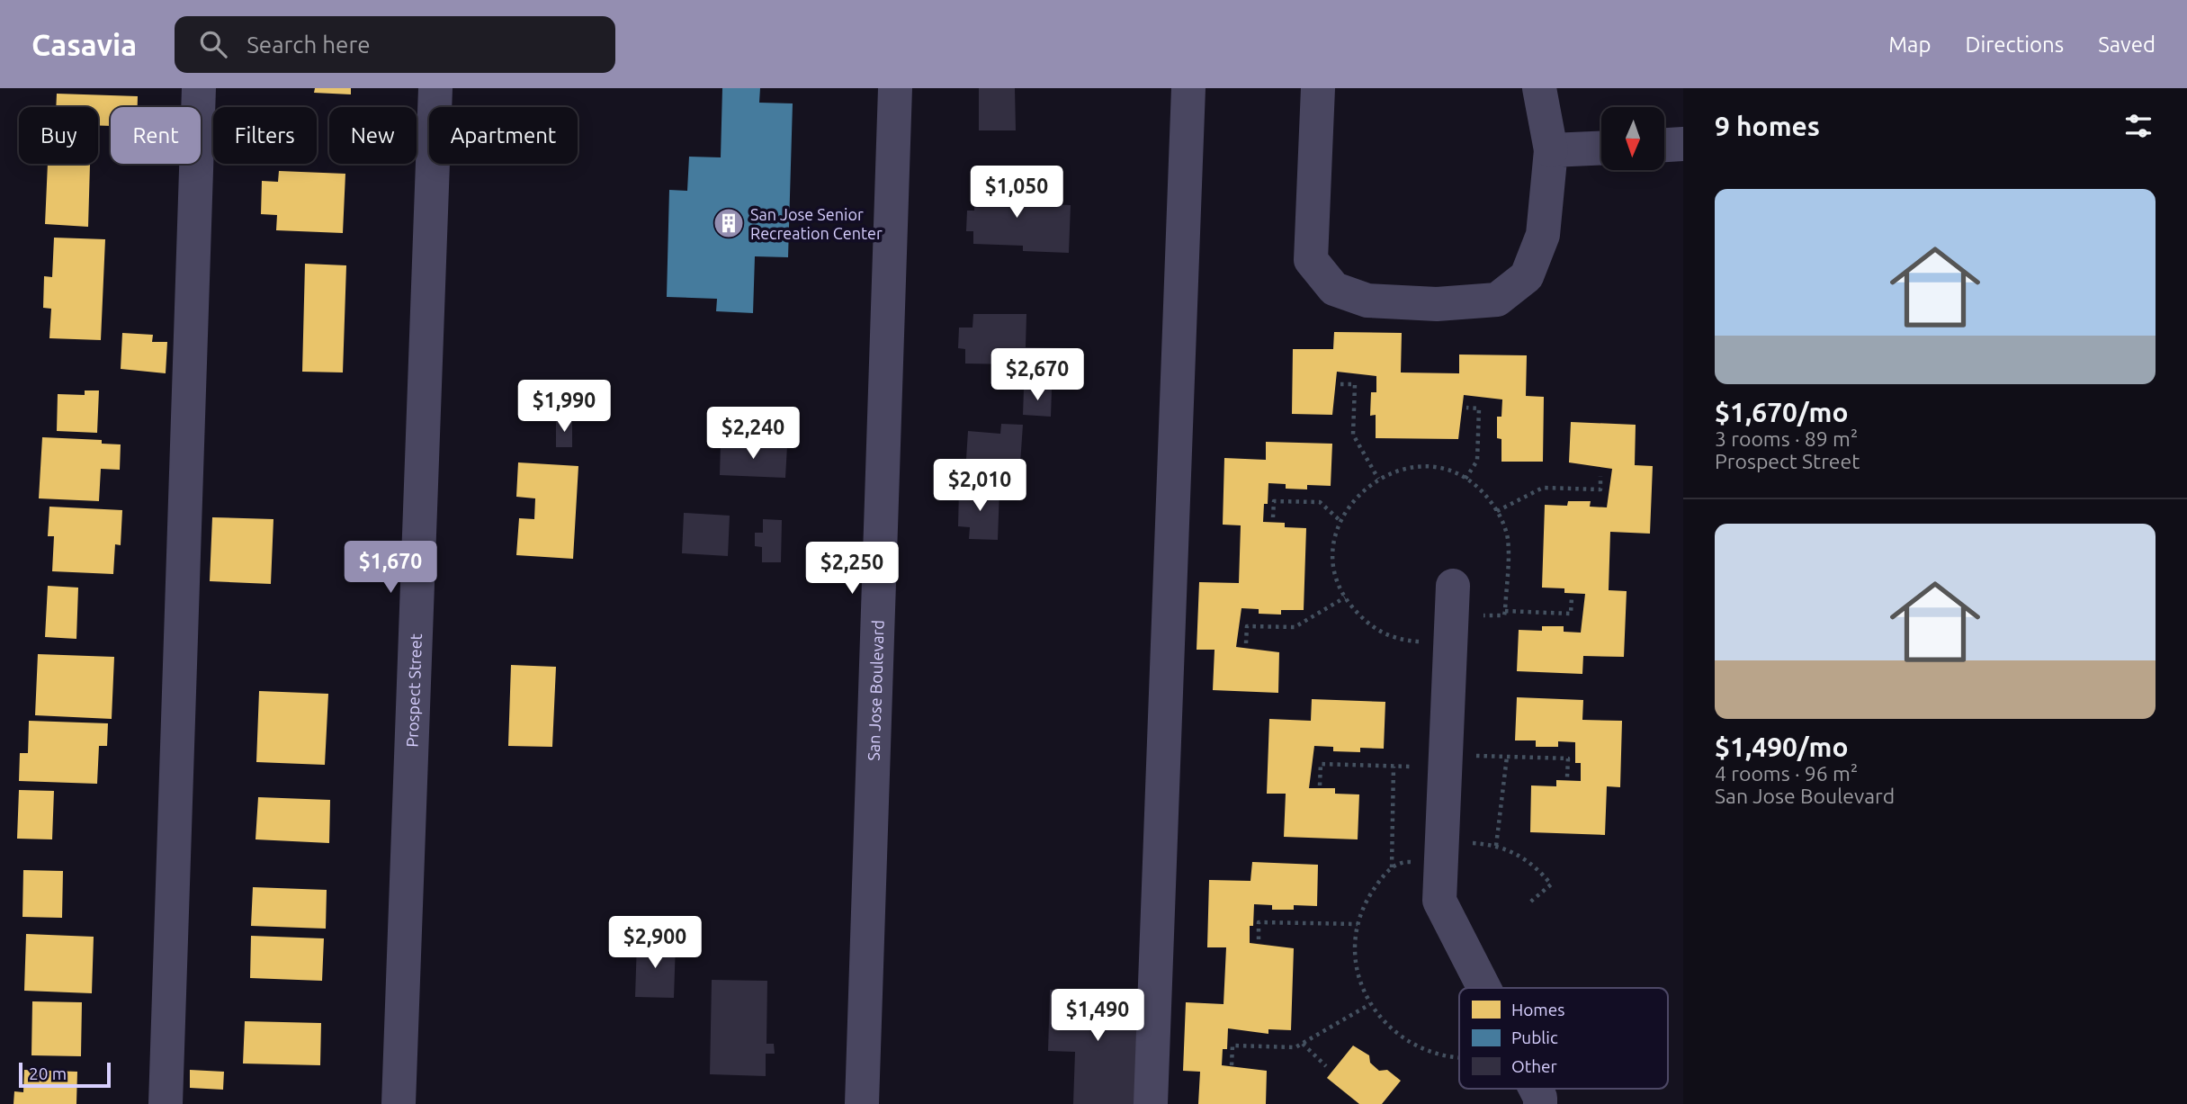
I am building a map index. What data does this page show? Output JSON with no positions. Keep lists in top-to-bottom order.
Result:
{
  "streets": {
    "street": ["Prospect Street", "San Jose Boulevard"]
  },
  "places": {
    "building": ["San Jose Senior Recreation Center"]
  },
  "legend": ["Homes", "Public", "Other"],
  "scale_bar": "20 m",
  "north": "bottom",
  "page": {
    "header": "Casavia",
    "search": "Search here",
    "nav": ["Map", "Directions", "Saved"],
    "heading": "9 homes",
    "chip": [
      "Buy",
      "Rent",
      "Filters",
      "New",
      "Apartment"
    ],
    "list": [
      {
        "name": "$1,670/mo",
        "note": "3 rooms · 89 m² · Prospect Street"
      },
      {
        "name": "$1,490/mo",
        "note": "4 rooms · 96 m² · San Jose Boulevard"
      }
    ],
    "price": [
      "$1,050",
      "$2,670",
      "$1,990",
      "$2,240",
      "$2,010",
      "$1,670",
      "$2,250",
      "$2,900",
      "$1,490"
    ],
    "scale": "20 m"
  }
}
